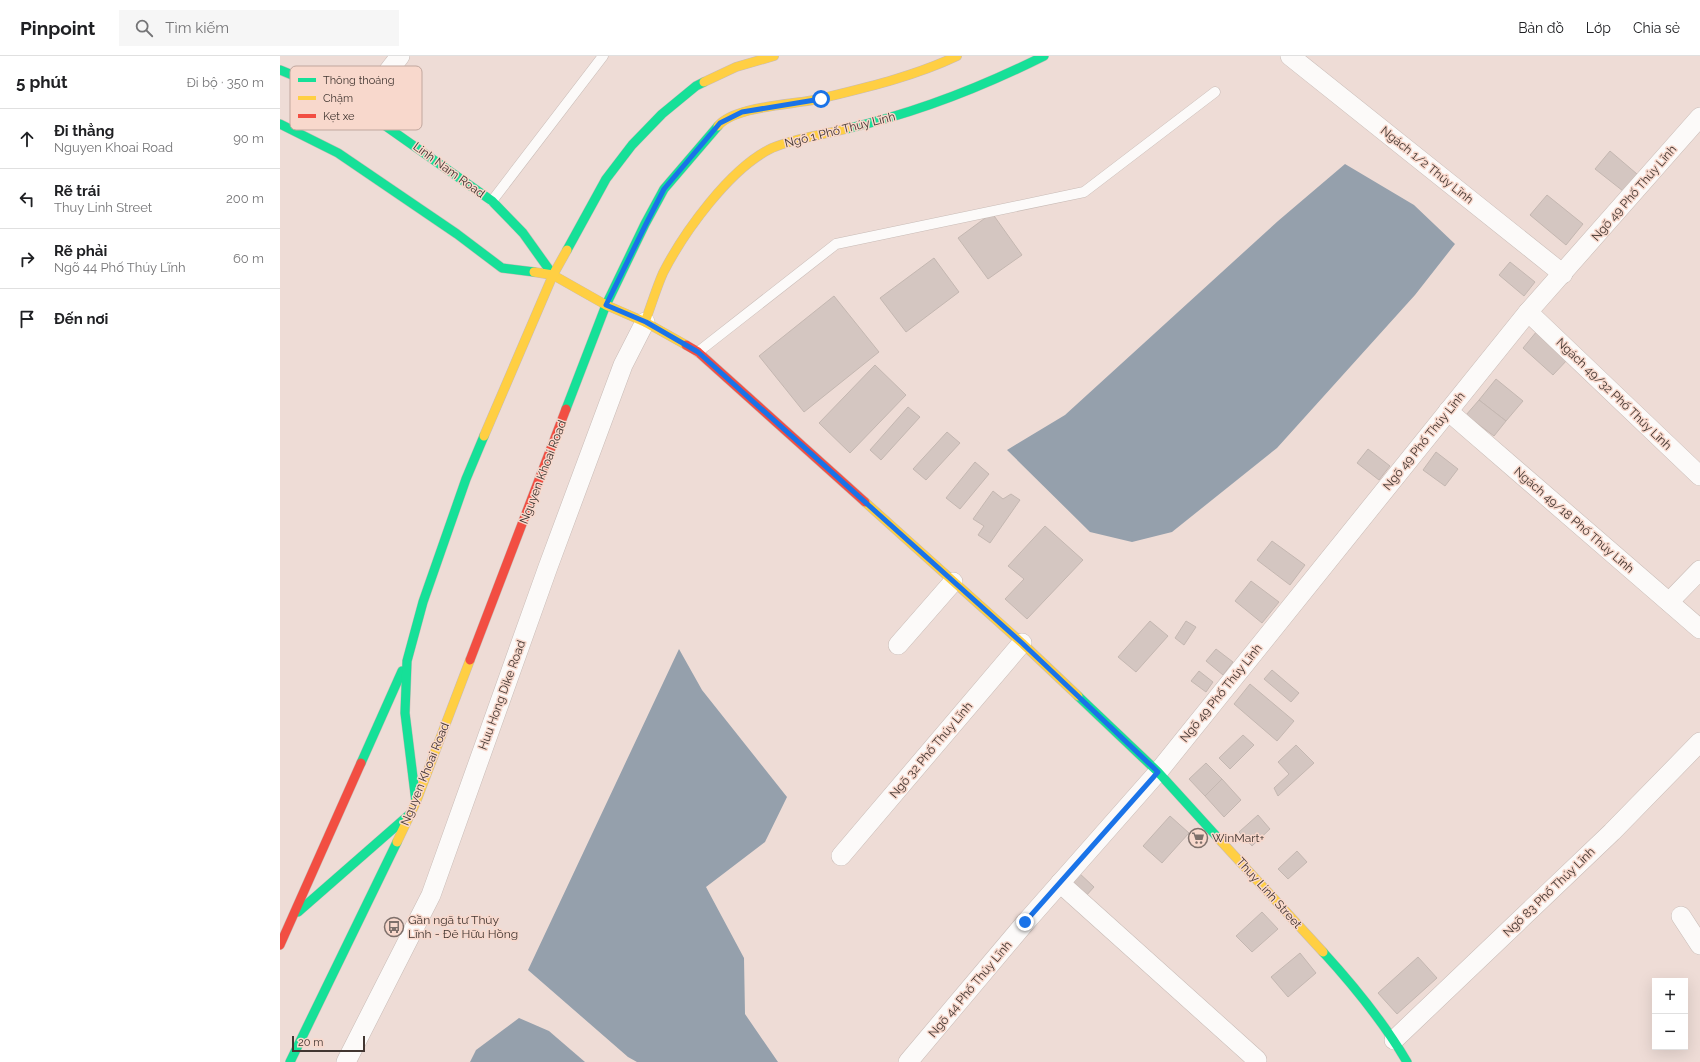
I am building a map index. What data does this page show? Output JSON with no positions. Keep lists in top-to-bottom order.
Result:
{
  "streets": {
    "street": [
      "Ngõ 1 Phố Thúy Lĩnh",
      "Ngách 1/2 Thúy Lĩnh",
      "Linh Nam Road",
      "Ngõ 49 Phố Thúy Lĩnh",
      "Ngách 49/32 Phố Thúy Lĩnh",
      "Nguyen Khoai Road",
      "Ngách 49/18 Phố Thúy Lĩnh",
      "Huu Hong Dike Road",
      "Ngõ 32 Phố Thúy Lĩnh",
      "Ngõ 83 Phố Thúy Lĩnh",
      "Thuy Linh Street",
      "Ngõ 44 Phố Thúy Lĩnh"
    ]
  },
  "crossings": [
    ["Ngõ 1 Phố Thúy Lĩnh", "Huu Hong Dike Road"],
    ["Ngõ 1 Phố Thúy Lĩnh", "Thuy Linh Street"],
    ["Ngách 1/2 Thúy Lĩnh", "Ngõ 49 Phố Thúy Lĩnh"],
    ["Linh Nam Road", "Nguyen Khoai Road"],
    ["Linh Nam Road", "Thuy Linh Street"],
    ["Ngõ 49 Phố Thúy Lĩnh", "Ngách 49/32 Phố Thúy Lĩnh"],
    ["Ngõ 49 Phố Thúy Lĩnh", "Ngách 49/18 Phố Thúy Lĩnh"],
    ["Ngõ 49 Phố Thúy Lĩnh", "Thuy Linh Street"],
    ["Ngõ 49 Phố Thúy Lĩnh", "Ngõ 44 Phố Thúy Lĩnh"],
    ["Nguyen Khoai Road", "Thuy Linh Street"],
    ["Huu Hong Dike Road", "Thuy Linh Street"],
    ["Ngõ 32 Phố Thúy Lĩnh", "Thuy Linh Street"],
    ["Ngõ 83 Phố Thúy Lĩnh", "Thuy Linh Street"],
    ["Thuy Linh Street", "Ngõ 44 Phố Thúy Lĩnh"]
  ],
  "places": {
    "supermarket": ["WinMart+"],
    "bus stop": ["Gần ngã tư Thúy Lĩnh - Đê Hữu Hồng"]
  },
  "legend": ["Thông thoáng", "Chậm", "Kẹt xe"],
  "scale_bar": "20 m",
  "page": {
    "header": "Pinpoint",
    "search": "Tìm kiếm",
    "nav": ["Bản đồ", "Lớp", "Chia sẻ"],
    "heading": ["5 phút", "Đi bộ · 350 m"],
    "list": [
      ["Đi thẳng", "Nguyen Khoai Road", "90 m"],
      ["Rẽ trái", "Thuy Linh Street", "200 m"],
      ["Rẽ phải", "Ngõ 44 Phố Thúy Lĩnh", "60 m"],
      "Đến nơi"
    ],
    "map_buttons": ["+", "−"],
    "scale": "20 m"
  }
}
